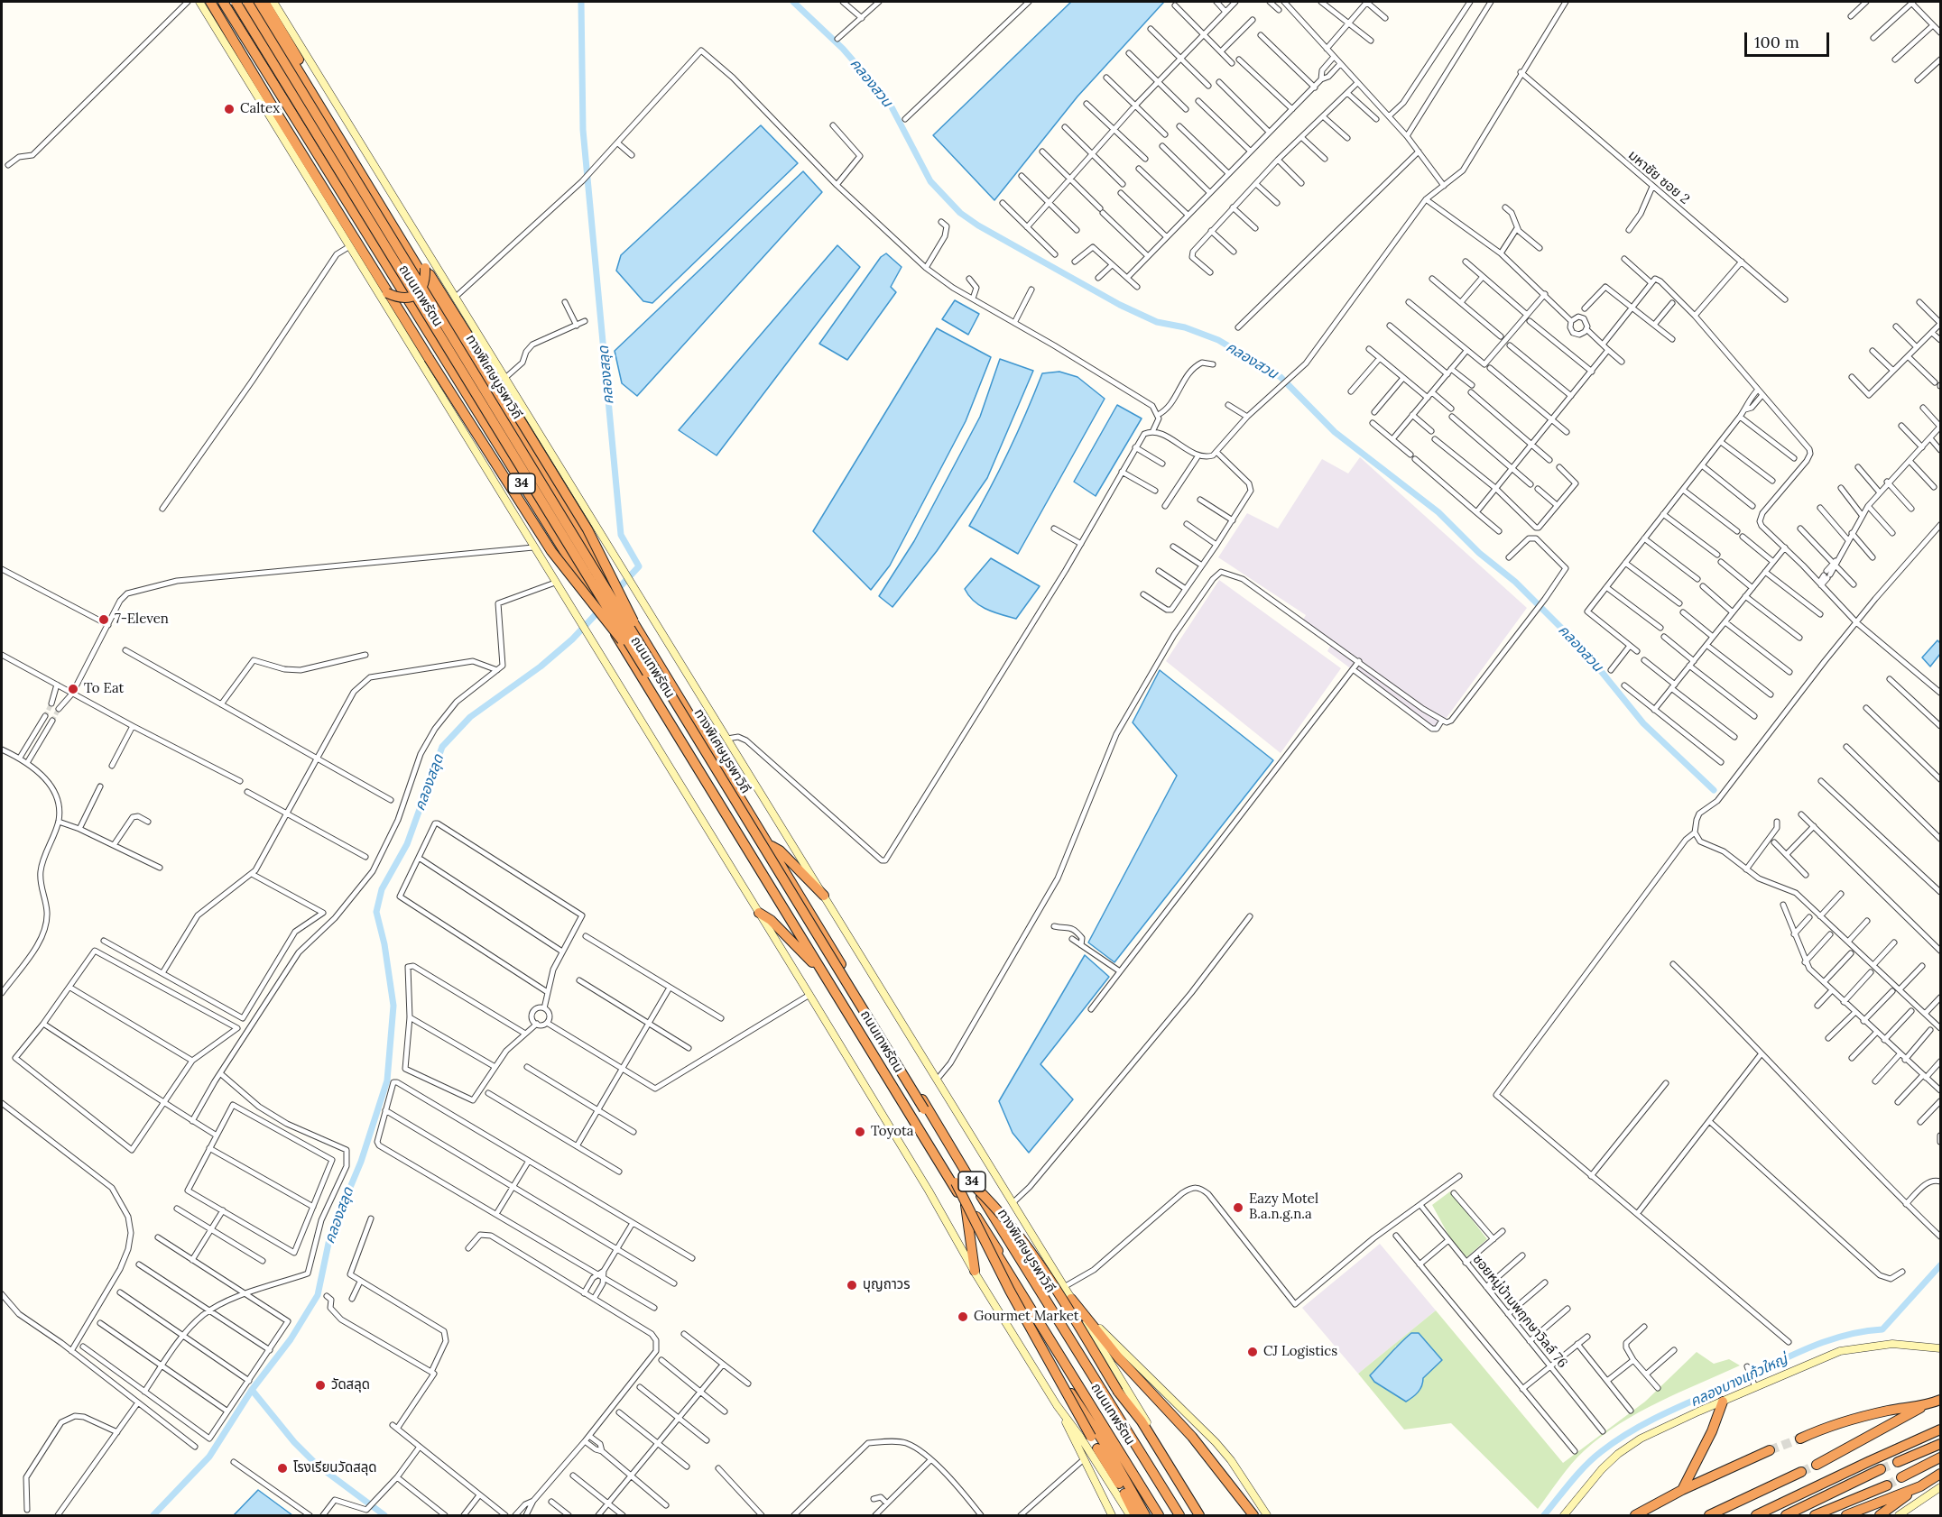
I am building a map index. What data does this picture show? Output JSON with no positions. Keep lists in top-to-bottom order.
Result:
{
  "streets": {
    "highway": ["ถนนเทพรัตน", "ทางพิเศษบูรพาวิถี", "34"],
    "street": ["มหาชัย ซอย 2", "ซอยหมู่บ้านพฤกษาวิลล์ 76"]
  },
  "crossings": [
    ["ถนนเทพรัตน", "ทางพิเศษบูรพาวิถี"]
  ],
  "water": ["คลองสวน", "คลองสลุด", "คลองบางแก้วใหญ่"],
  "places": [
    "Caltex",
    "7-Eleven",
    "To Eat",
    "Toyota",
    "Eazy Motel B.a.n.g.n.a",
    "บุญถาวร",
    "Gourmet Market",
    "CJ Logistics",
    "วัดสลุด",
    "โรงเรียนวัดสลุด"
  ],
  "scale_bar": "100 m"
}
